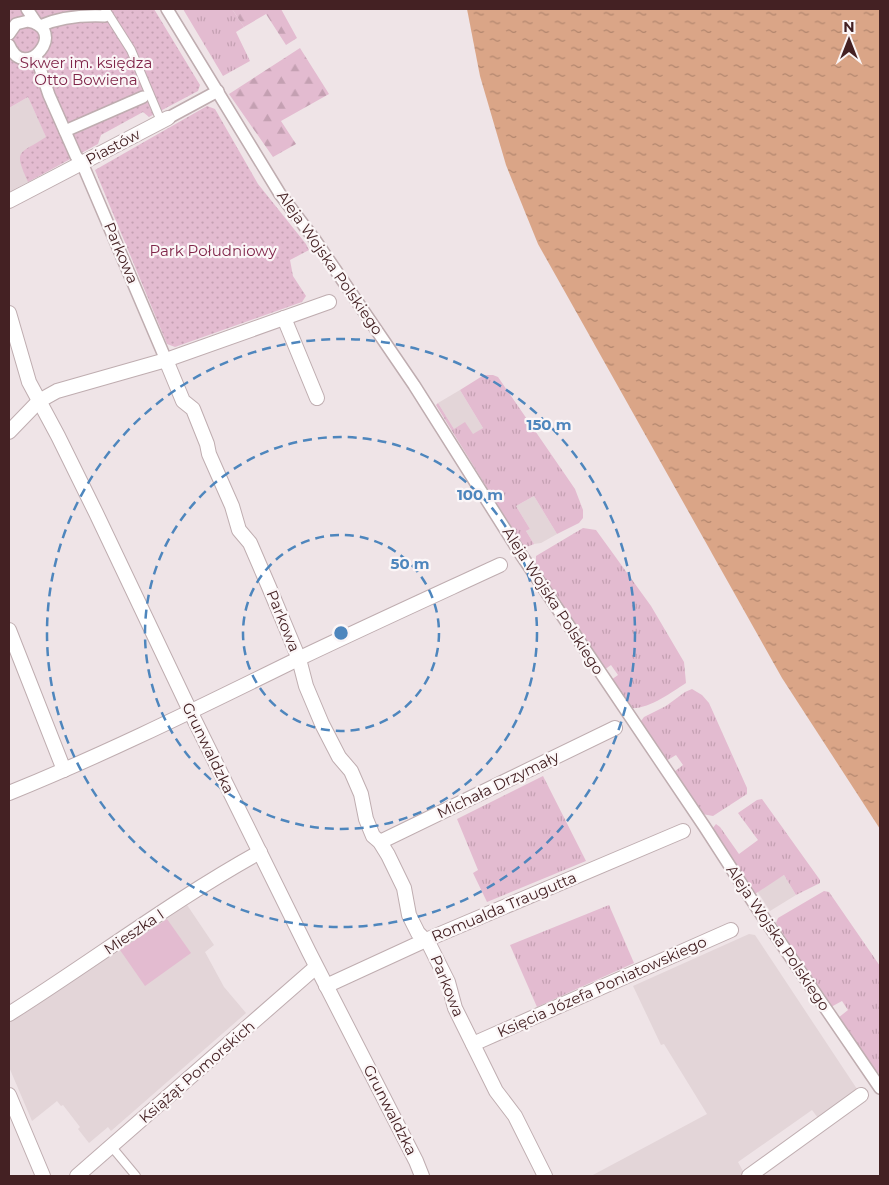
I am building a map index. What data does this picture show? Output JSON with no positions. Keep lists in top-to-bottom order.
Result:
{
  "streets": {
    "street": [
      "Piastów",
      "Parkowa",
      "Aleja Wojska Polskiego",
      "Grunwaldzka",
      "Michała Drzymały",
      "Romualda Traugutta",
      "Mieszka I",
      "Księcia Józefa Poniatowskiego",
      "Książąt Pomorskich"
    ]
  },
  "crossings": [
    ["Piastów", "Parkowa"],
    ["Piastów", "Aleja Wojska Polskiego"],
    ["Parkowa", "Michała Drzymały"],
    ["Parkowa", "Romualda Traugutta"],
    ["Parkowa", "Księcia Józefa Poniatowskiego"],
    ["Grunwaldzka", "Romualda Traugutta"],
    ["Grunwaldzka", "Mieszka I"],
    ["Grunwaldzka", "Książąt Pomorskich"]
  ],
  "parks": ["Skwer im. księdza Otto Bowiena", "Park Południowy"],
  "north": "top",
  "rings": ["150 m", "100 m", "50 m"]
}
